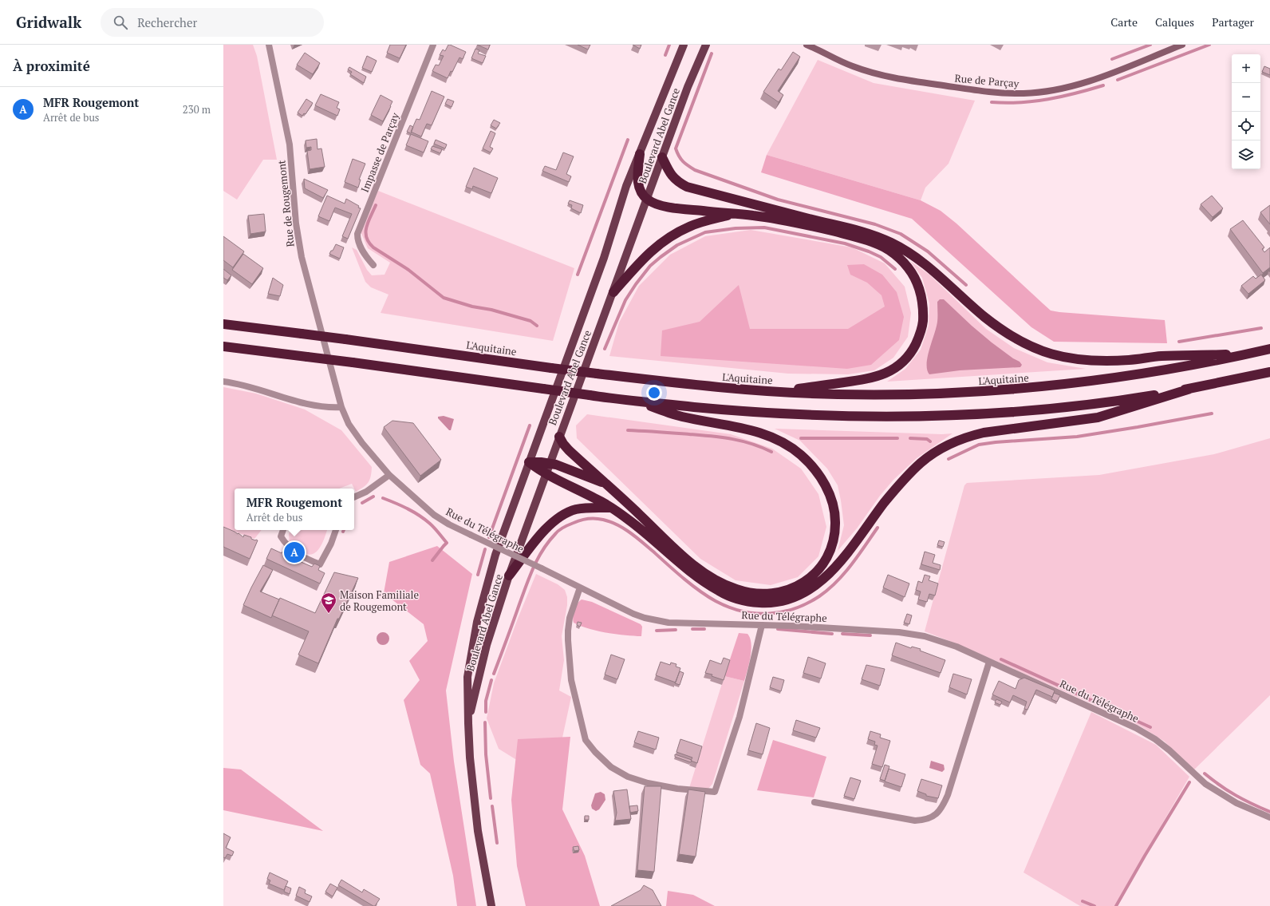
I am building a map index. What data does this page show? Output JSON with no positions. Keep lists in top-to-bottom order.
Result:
{
  "streets": {
    "highway": ["L'Aquitaine"],
    "main road": ["Boulevard Abel Gance"],
    "street": [
      "Rue de Parçay",
      "Impasse de Parçay",
      "Rue de Rougemont",
      "Rue du Télégraphe"
    ]
  },
  "crossings": [
    ["Rue de Rougemont", "Rue du Télégraphe"]
  ],
  "places": {
    "school or university": ["Maison Familiale de Rougemont"]
  },
  "page": {
    "header": "Gridwalk",
    "search": "Rechercher",
    "nav": ["Carte", "Calques", "Partager"],
    "heading": "À proximité",
    "map_buttons": ["+", "−"],
    "list": [
      {
        "mark": "A",
        "name": "MFR Rougemont",
        "note": "Arrêt de bus",
        "value": "230 m"
      }
    ],
    "popup": ["MFR Rougemont", "Arrêt de bus"],
    "pins": "A"
  }
}
